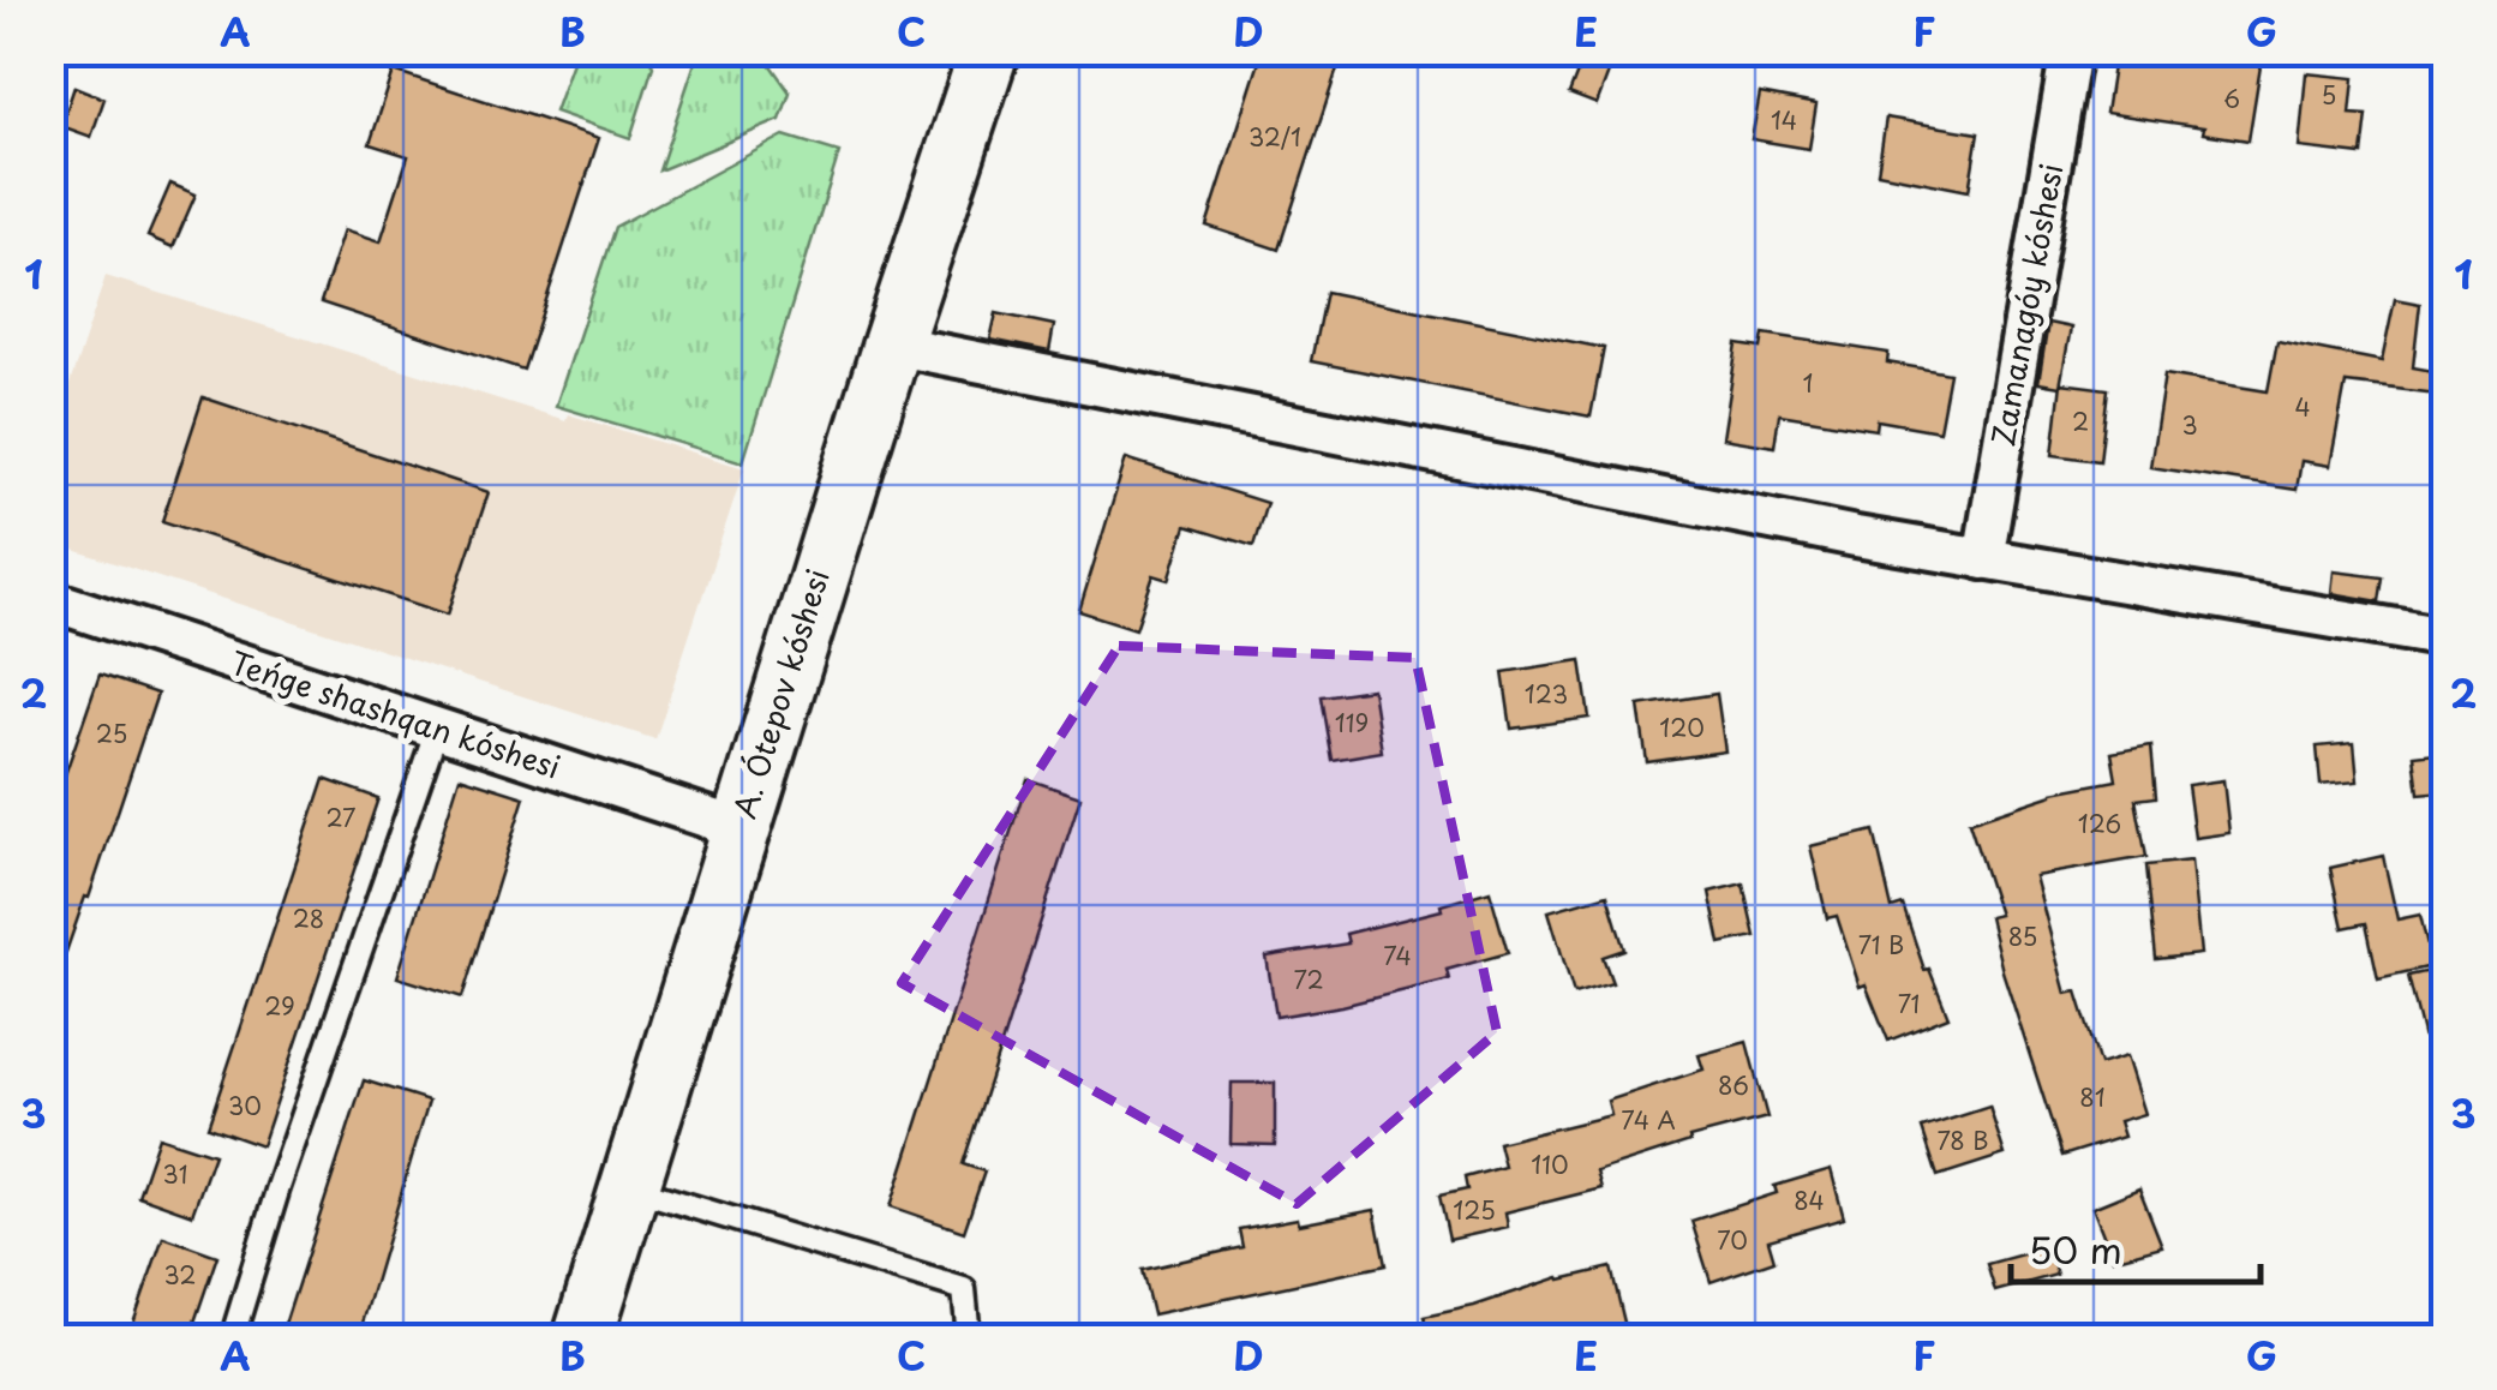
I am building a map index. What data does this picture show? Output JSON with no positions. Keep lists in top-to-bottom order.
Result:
{
  "streets": {
    "main road": ["A. Ótepov kóshesi"],
    "street": ["Zamanagóy kóshesi", "Teńge shashqan kóshesi"]
  },
  "crossings": [
    ["A. Ótepov kóshesi", "Teńge shashqan kóshesi"]
  ],
  "house_numbers": [
    "5",
    "6",
    "14",
    "32/1",
    "1",
    "4",
    "2",
    "3",
    "123",
    "119",
    "120",
    "25",
    "27",
    "126",
    "28",
    "85",
    "71 В",
    "74",
    "72",
    "71",
    "29",
    "86",
    "81",
    "30",
    "74 А",
    "78 В",
    "110",
    "31",
    "84",
    "125",
    "70",
    "32"
  ],
  "scale_bar": "50 m",
  "grid": {
    "columns": [
      "A",
      "B",
      "C",
      "D",
      "E",
      "F",
      "G"
    ],
    "rows": ["1", "2", "3"]
  }
}
